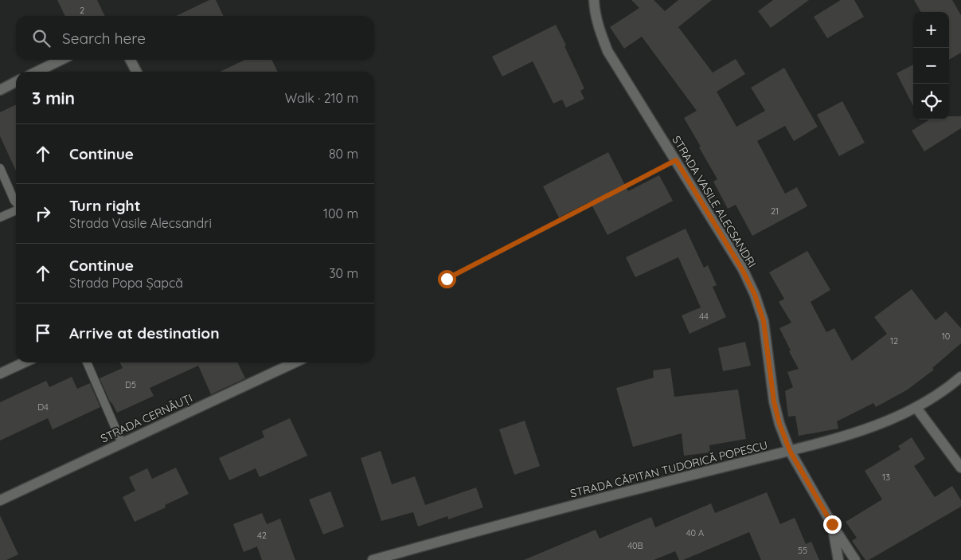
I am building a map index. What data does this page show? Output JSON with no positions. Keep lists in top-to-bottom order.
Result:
{
  "streets": {
    "street": ["STRADA VASILE ALECSANDRI", "STRADA CERNĂUȚI", "STRADA CĂPITAN TUDORICĂ POPESCU"]
  },
  "crossings": [
    ["STRADA VASILE ALECSANDRI", "STRADA CĂPITAN TUDORICĂ POPESCU"]
  ],
  "house_numbers": [
    "2",
    "21",
    "44",
    "10",
    "12",
    "D5",
    "D4",
    "13",
    "40 A",
    "42",
    "40B",
    "55"
  ],
  "page": {
    "map_buttons": ["+", "−"],
    "search": "Search here",
    "heading": ["3 min", "Walk · 210 m"],
    "list": [
      ["Continue", "80 m"],
      ["Turn right", "Strada Vasile Alecsandri", "100 m"],
      ["Continue", "Strada Popa Șapcă", "30 m"],
      "Arrive at destination"
    ]
  }
}
